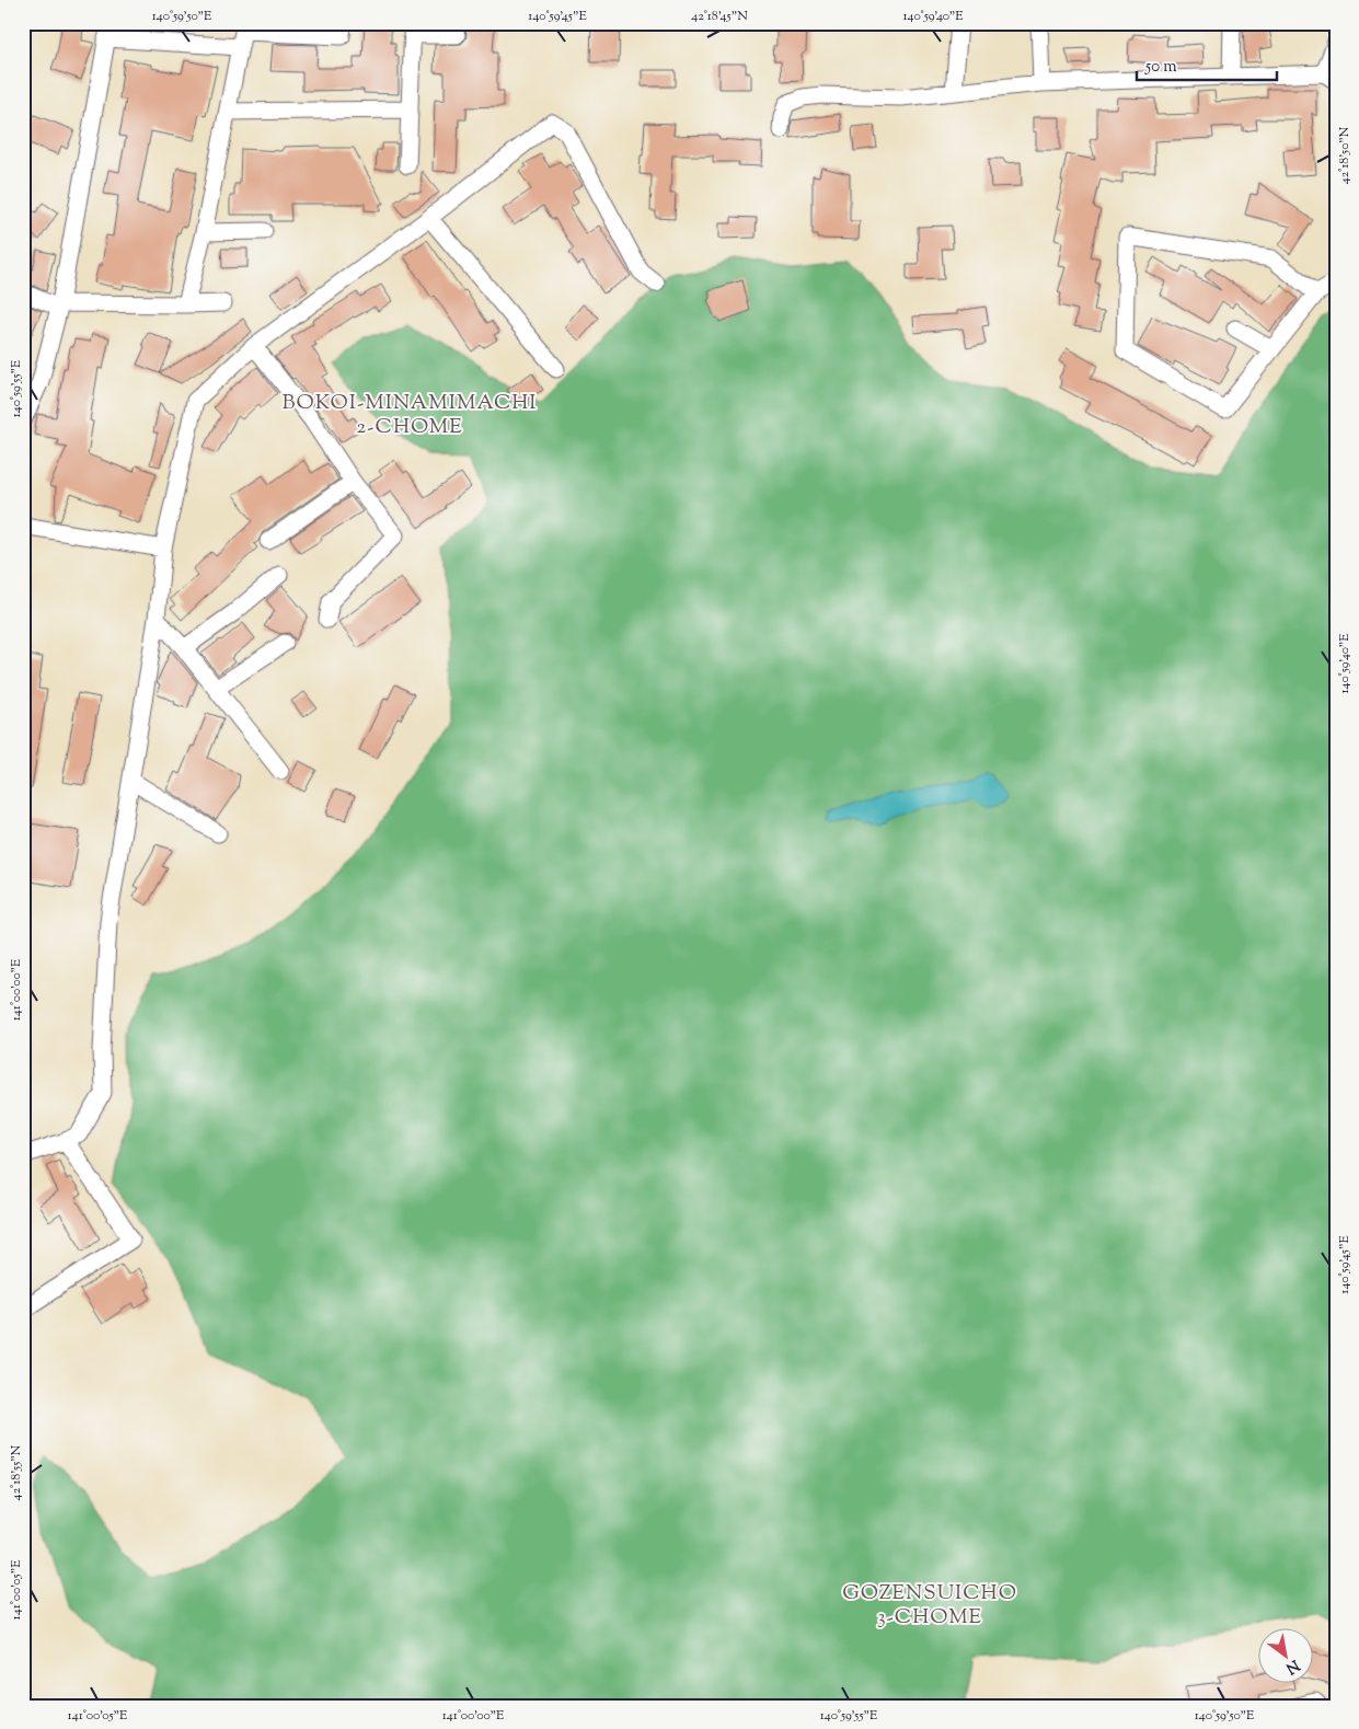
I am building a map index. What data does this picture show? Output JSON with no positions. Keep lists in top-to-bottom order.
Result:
{
  "districts": ["BOKOI-MINAMIMACHI 2-CHOME", "GOZENSUICHO 3-CHOME"],
  "scale_bar": "50 m",
  "north": "bottom right",
  "coordinates": [
    "140°59'50\"E",
    "140°59'45\"E",
    "42°18'45\"N",
    "140°59'40\"E",
    "42°18'50\"N",
    "140°59'55\"E",
    "141°00'00\"E",
    "42°18'55\"N",
    "141°00'05\"E"
  ]
}
